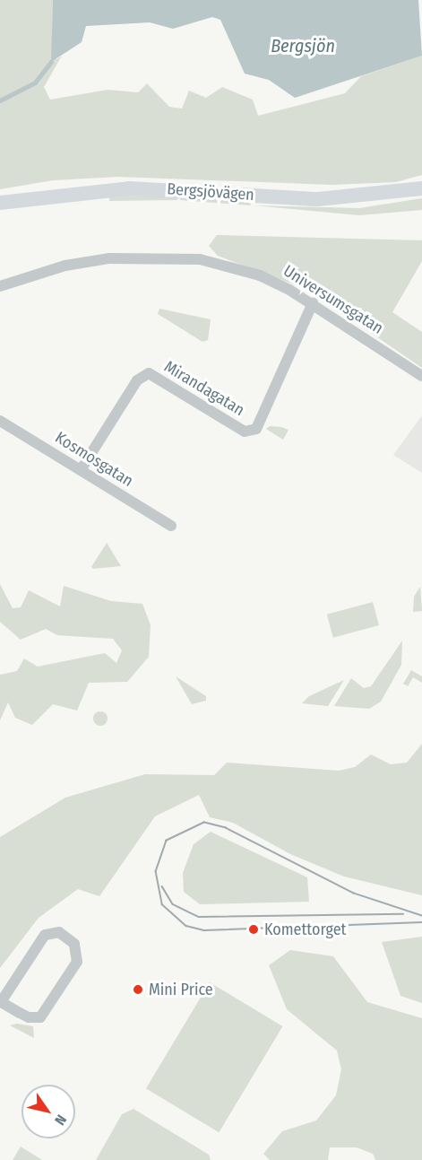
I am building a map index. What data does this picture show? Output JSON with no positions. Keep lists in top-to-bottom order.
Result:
{
  "streets": {
    "street": [
      "Bergsjövägen",
      "Universumsgatan",
      "Mirandagatan",
      "Kosmosgatan"
    ]
  },
  "crossings": [
    ["Universumsgatan", "Mirandagatan"],
    ["Mirandagatan", "Kosmosgatan"]
  ],
  "water": ["Bergsjön"],
  "places": ["Komettorget", "Mini Price"],
  "north": "bottom right"
}
